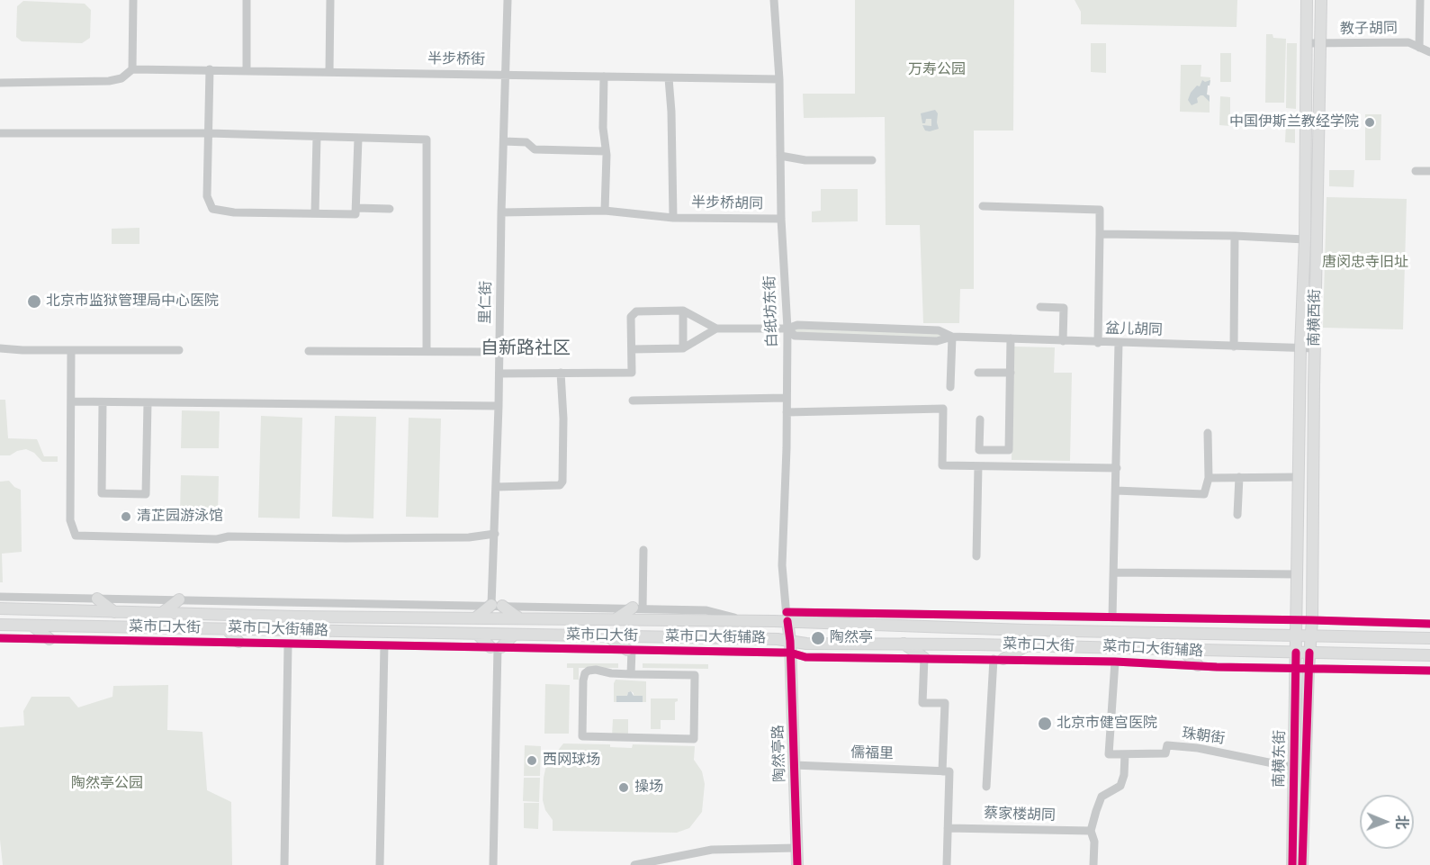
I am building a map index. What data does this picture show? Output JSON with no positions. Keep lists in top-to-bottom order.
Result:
{
  "streets": {
    "main road": [
      "南横西街",
      "菜市口大街",
      "陶然亭路",
      "南横东街"
    ],
    "street": [
      "教子胡同",
      "半步桥街",
      "半步桥胡同",
      "里仁街",
      "白纸坊东街",
      "盆儿胡同",
      "菜市口大街辅路",
      "珠朝街",
      "儒福里",
      "蔡家楼胡同"
    ]
  },
  "crossings": [
    ["教子胡同", "南横西街"],
    ["半步桥街", "里仁街"],
    ["半步桥街", "白纸坊东街"],
    ["半步桥胡同", "里仁街"],
    ["半步桥胡同", "白纸坊东街"],
    ["白纸坊东街", "盆儿胡同"],
    ["白纸坊东街", "菜市口大街"],
    ["白纸坊东街", "菜市口大街辅路"],
    ["白纸坊东街", "陶然亭路"],
    ["南横西街", "盆儿胡同"],
    ["南横西街", "菜市口大街"],
    ["南横西街", "菜市口大街辅路"],
    ["南横西街", "南横东街"],
    ["菜市口大街", "菜市口大街辅路"],
    ["菜市口大街", "陶然亭路"],
    ["菜市口大街", "南横东街"],
    ["菜市口大街辅路", "陶然亭路"],
    ["菜市口大街辅路", "南横东街"],
    ["珠朝街", "南横东街"],
    ["陶然亭路", "儒福里"]
  ],
  "districts": ["自新路社区"],
  "parks": ["万寿公园", "唐闵忠寺旧址", "陶然亭公园"],
  "places": [
    "中国伊斯兰教经学院",
    "北京市监狱管理局中心医院",
    "清芷园游泳馆",
    "陶然亭",
    "北京市健宫医院",
    "西网球场",
    "操场"
  ],
  "north": "right"
}
